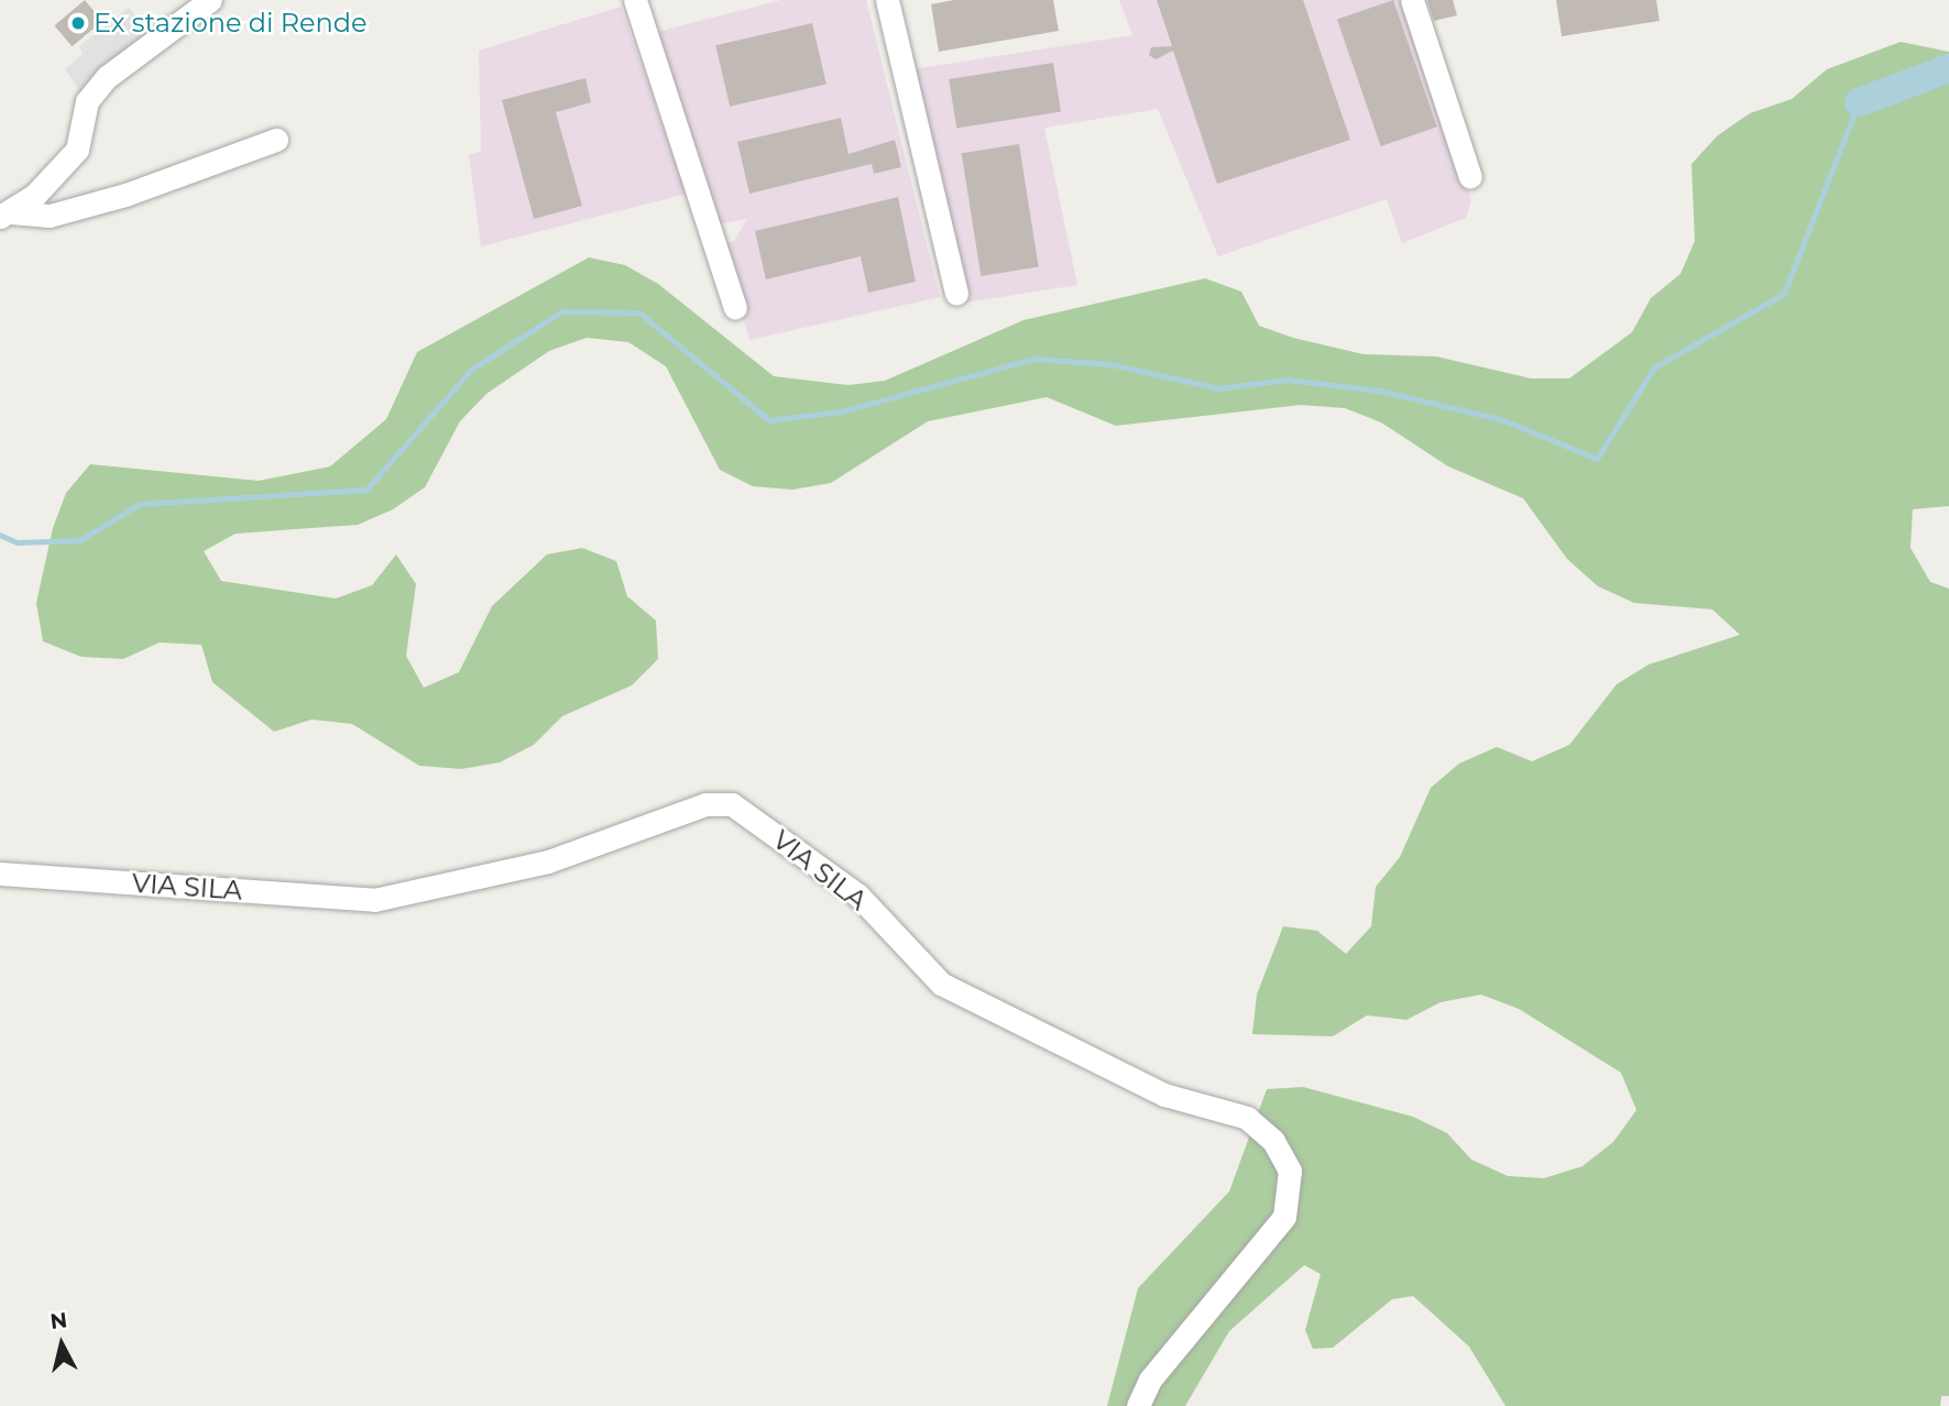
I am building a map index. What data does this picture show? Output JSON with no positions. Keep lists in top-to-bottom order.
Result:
{
  "streets": {
    "street": ["VIA SILA"]
  },
  "places": ["Ex stazione di Rende"],
  "north": "top"
}
